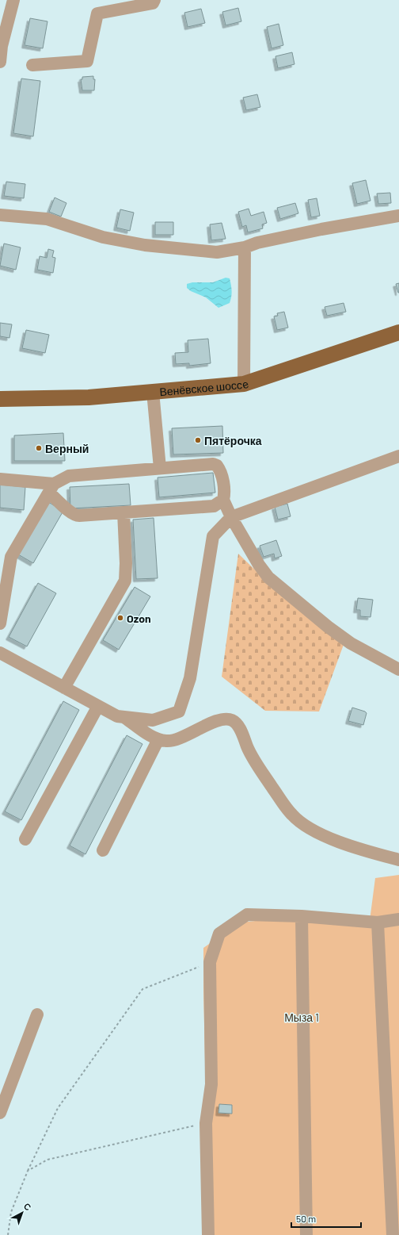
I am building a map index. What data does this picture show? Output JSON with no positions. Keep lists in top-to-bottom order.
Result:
{
  "streets": {
    "main road": ["Венёвское шоссе"]
  },
  "parks": ["Мыза 1"],
  "places": ["Пятёрочка", "Верный", "Ozon"],
  "scale_bar": "50 m",
  "north": "top right"
}
